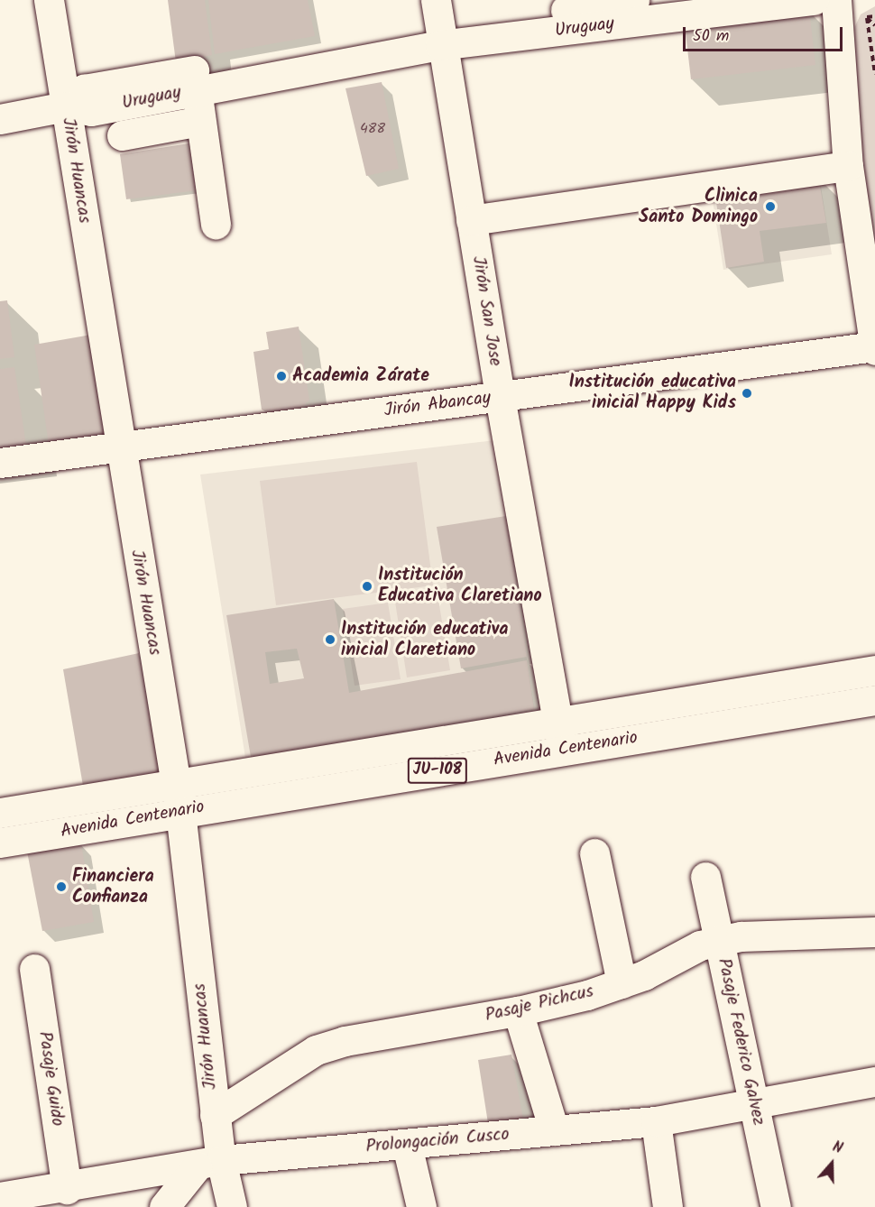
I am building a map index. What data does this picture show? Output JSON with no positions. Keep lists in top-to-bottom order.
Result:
{
  "streets": {
    "street": [
      "Uruguay",
      "Jirón Huancas",
      "Jirón San Jose",
      "Jirón Abancay",
      "Avenida Centenario",
      "JU-108",
      "Pasaje Pichcus",
      "Pasaje Federico Galvez",
      "Pasaje Guido",
      "Prolongación Cusco"
    ]
  },
  "crossings": [
    ["Uruguay", "Jirón Huancas"],
    ["Uruguay", "Jirón San Jose"],
    ["Jirón Huancas", "Jirón Abancay"],
    ["Jirón Huancas", "Avenida Centenario"],
    ["Jirón Huancas", "Pasaje Pichcus"],
    ["Jirón Huancas", "Prolongación Cusco"],
    ["Jirón San Jose", "Jirón Abancay"],
    ["Jirón San Jose", "Avenida Centenario"],
    ["Pasaje Pichcus", "Pasaje Federico Galvez"],
    ["Pasaje Federico Galvez", "Prolongación Cusco"],
    ["Pasaje Guido", "Prolongación Cusco"]
  ],
  "places": [
    "Clinica Santo Domingo",
    "Academia Zárate",
    "Institución educativa inicial Happy Kids",
    "Institución Educativa Claretiano",
    "Institución educativa inicial Claretiano",
    "Financiera Confianza"
  ],
  "house_numbers": ["488"],
  "scale_bar": "50 m",
  "north": "top"
}
